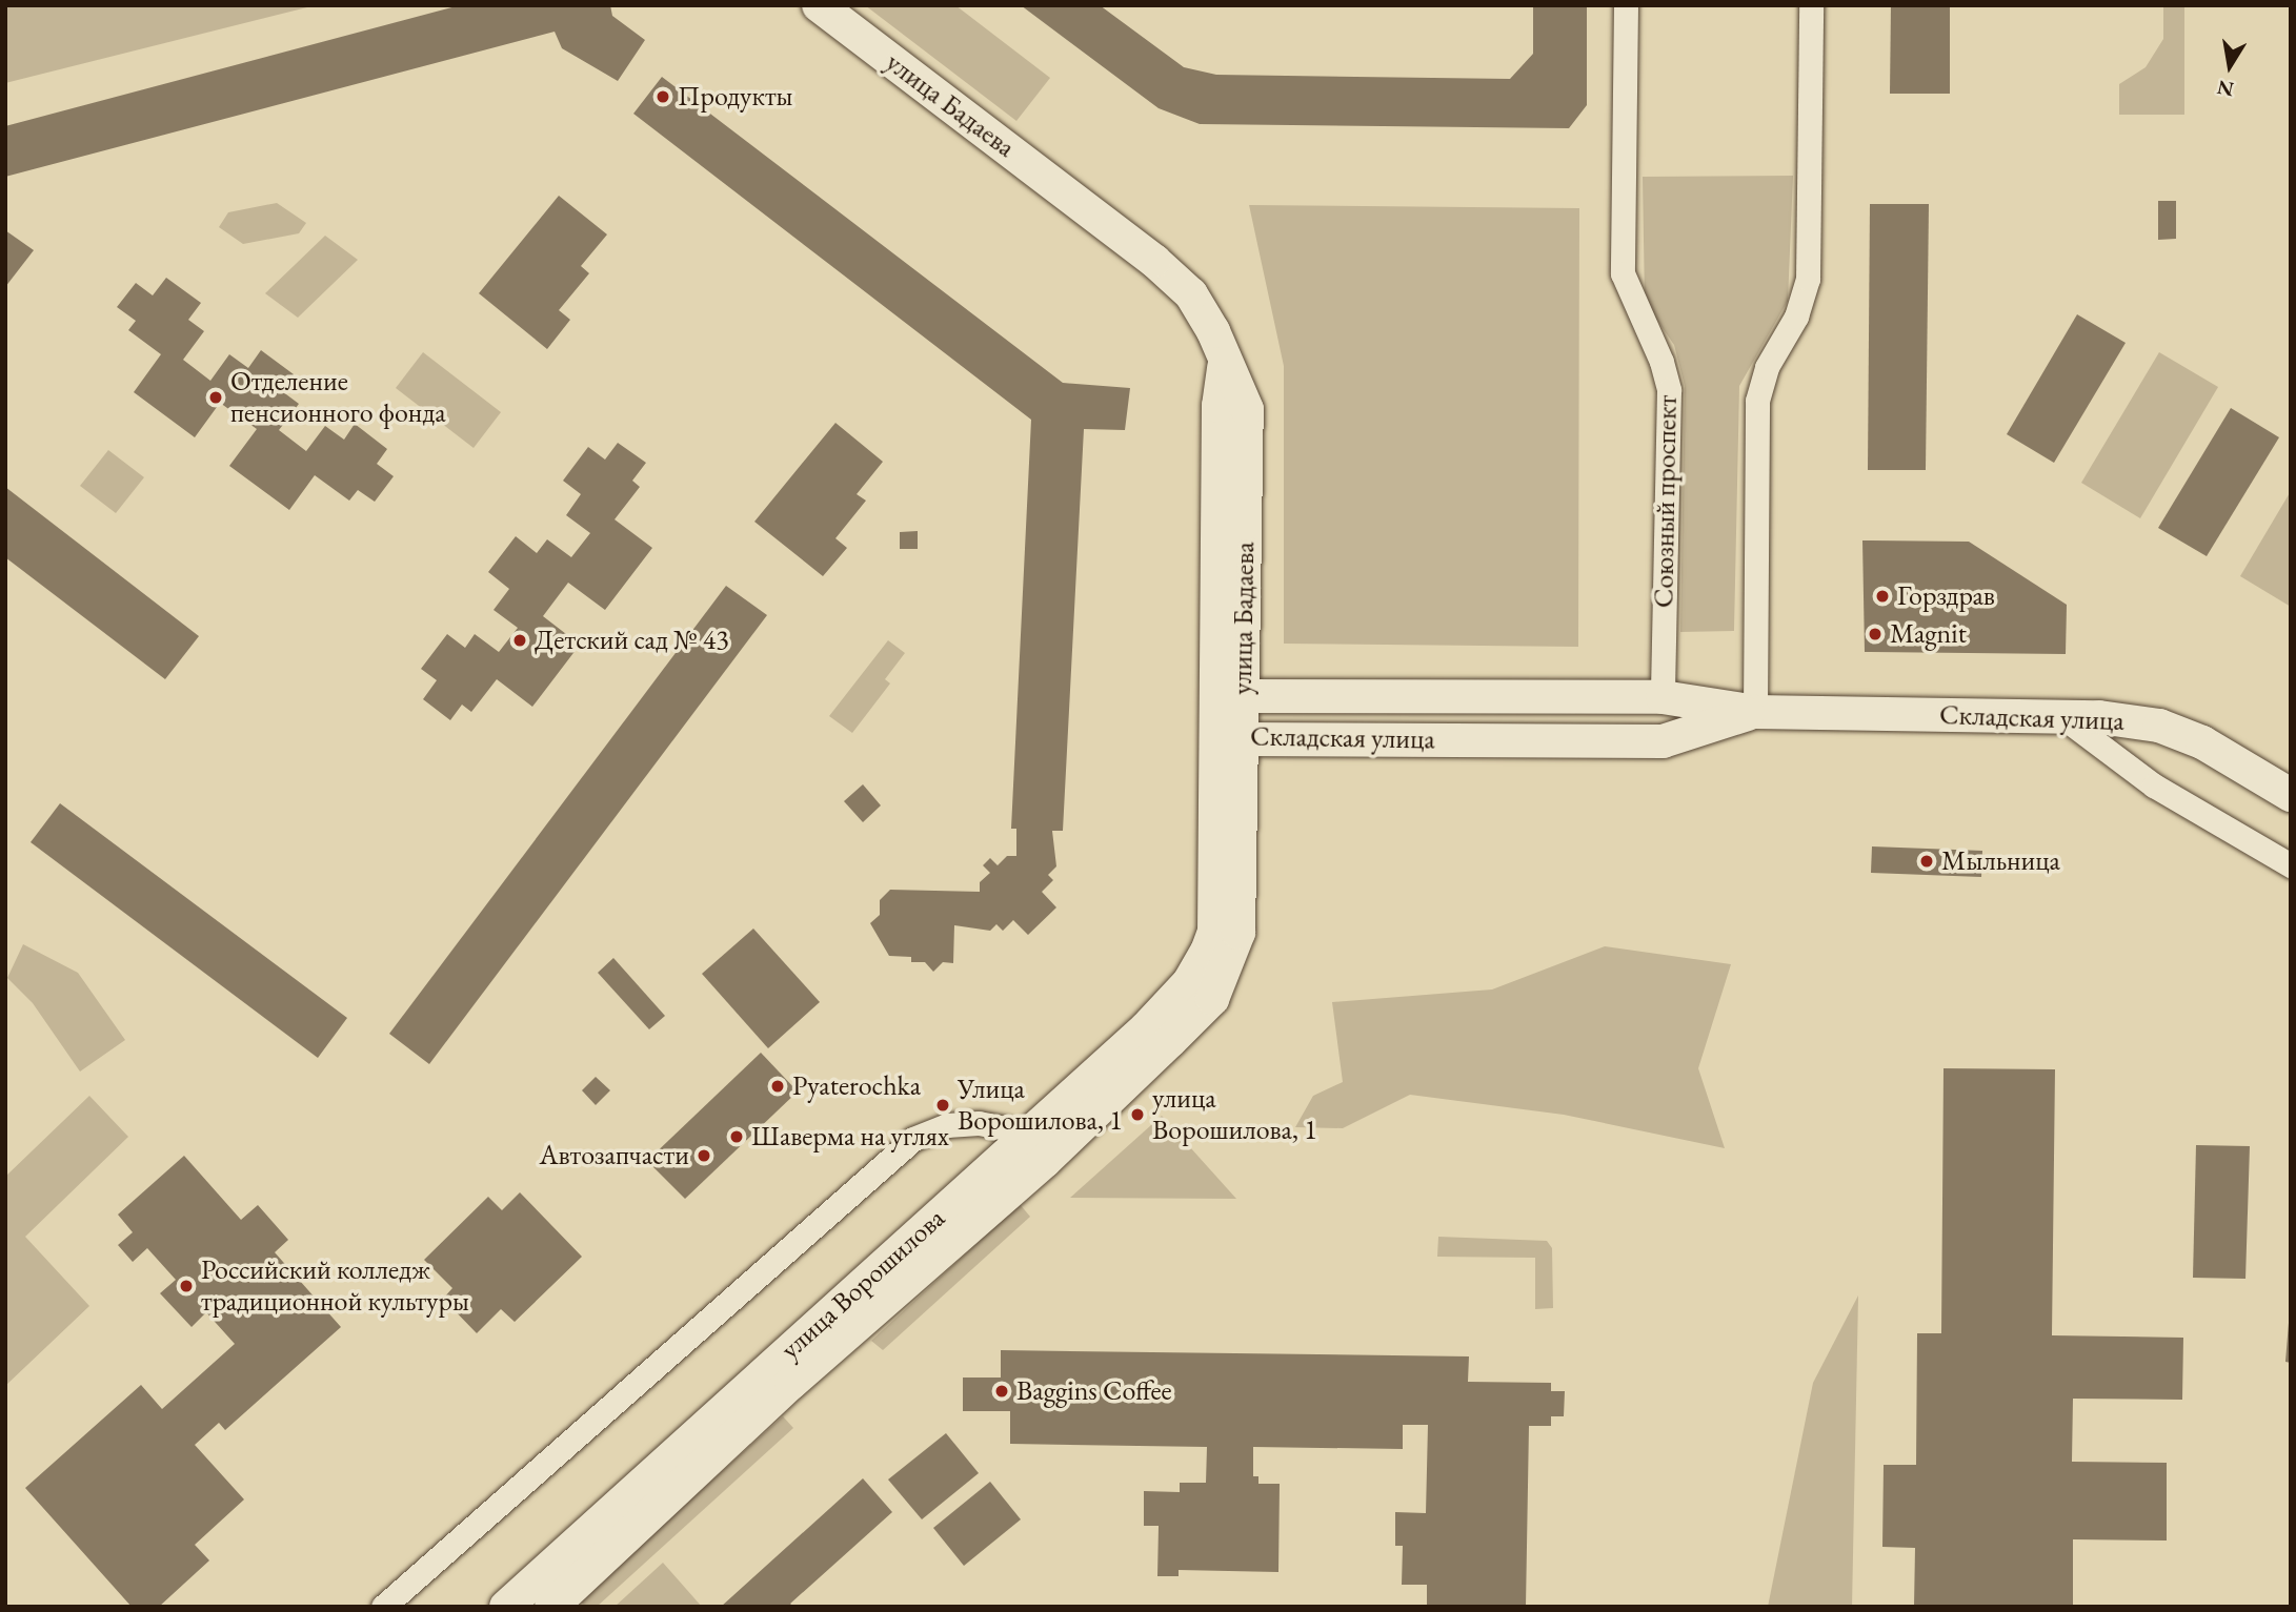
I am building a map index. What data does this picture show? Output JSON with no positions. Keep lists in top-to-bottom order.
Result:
{
  "streets": {
    "street": [
      "улица Бадаева",
      "Союзный проспект",
      "Складская улица",
      "улица Ворошилова"
    ]
  },
  "crossings": [
    ["улица Бадаева", "Складская улица"],
    ["улица Бадаева", "улица Ворошилова"],
    ["Союзный проспект", "Складская улица"]
  ],
  "places": [
    "Продукты",
    "Отделение пенсионного фонда",
    "Горздрав",
    "Magnit",
    "Детский сад № 43",
    "Мыльница",
    "Pyaterochka",
    "Улица Ворошилова, 1",
    "улица Ворошилова, 1",
    "Шаверма на углях",
    "Автозапчасти",
    "Российский колледж традиционной культуры",
    "Baggins Coffee"
  ],
  "north": "bottom"
}
